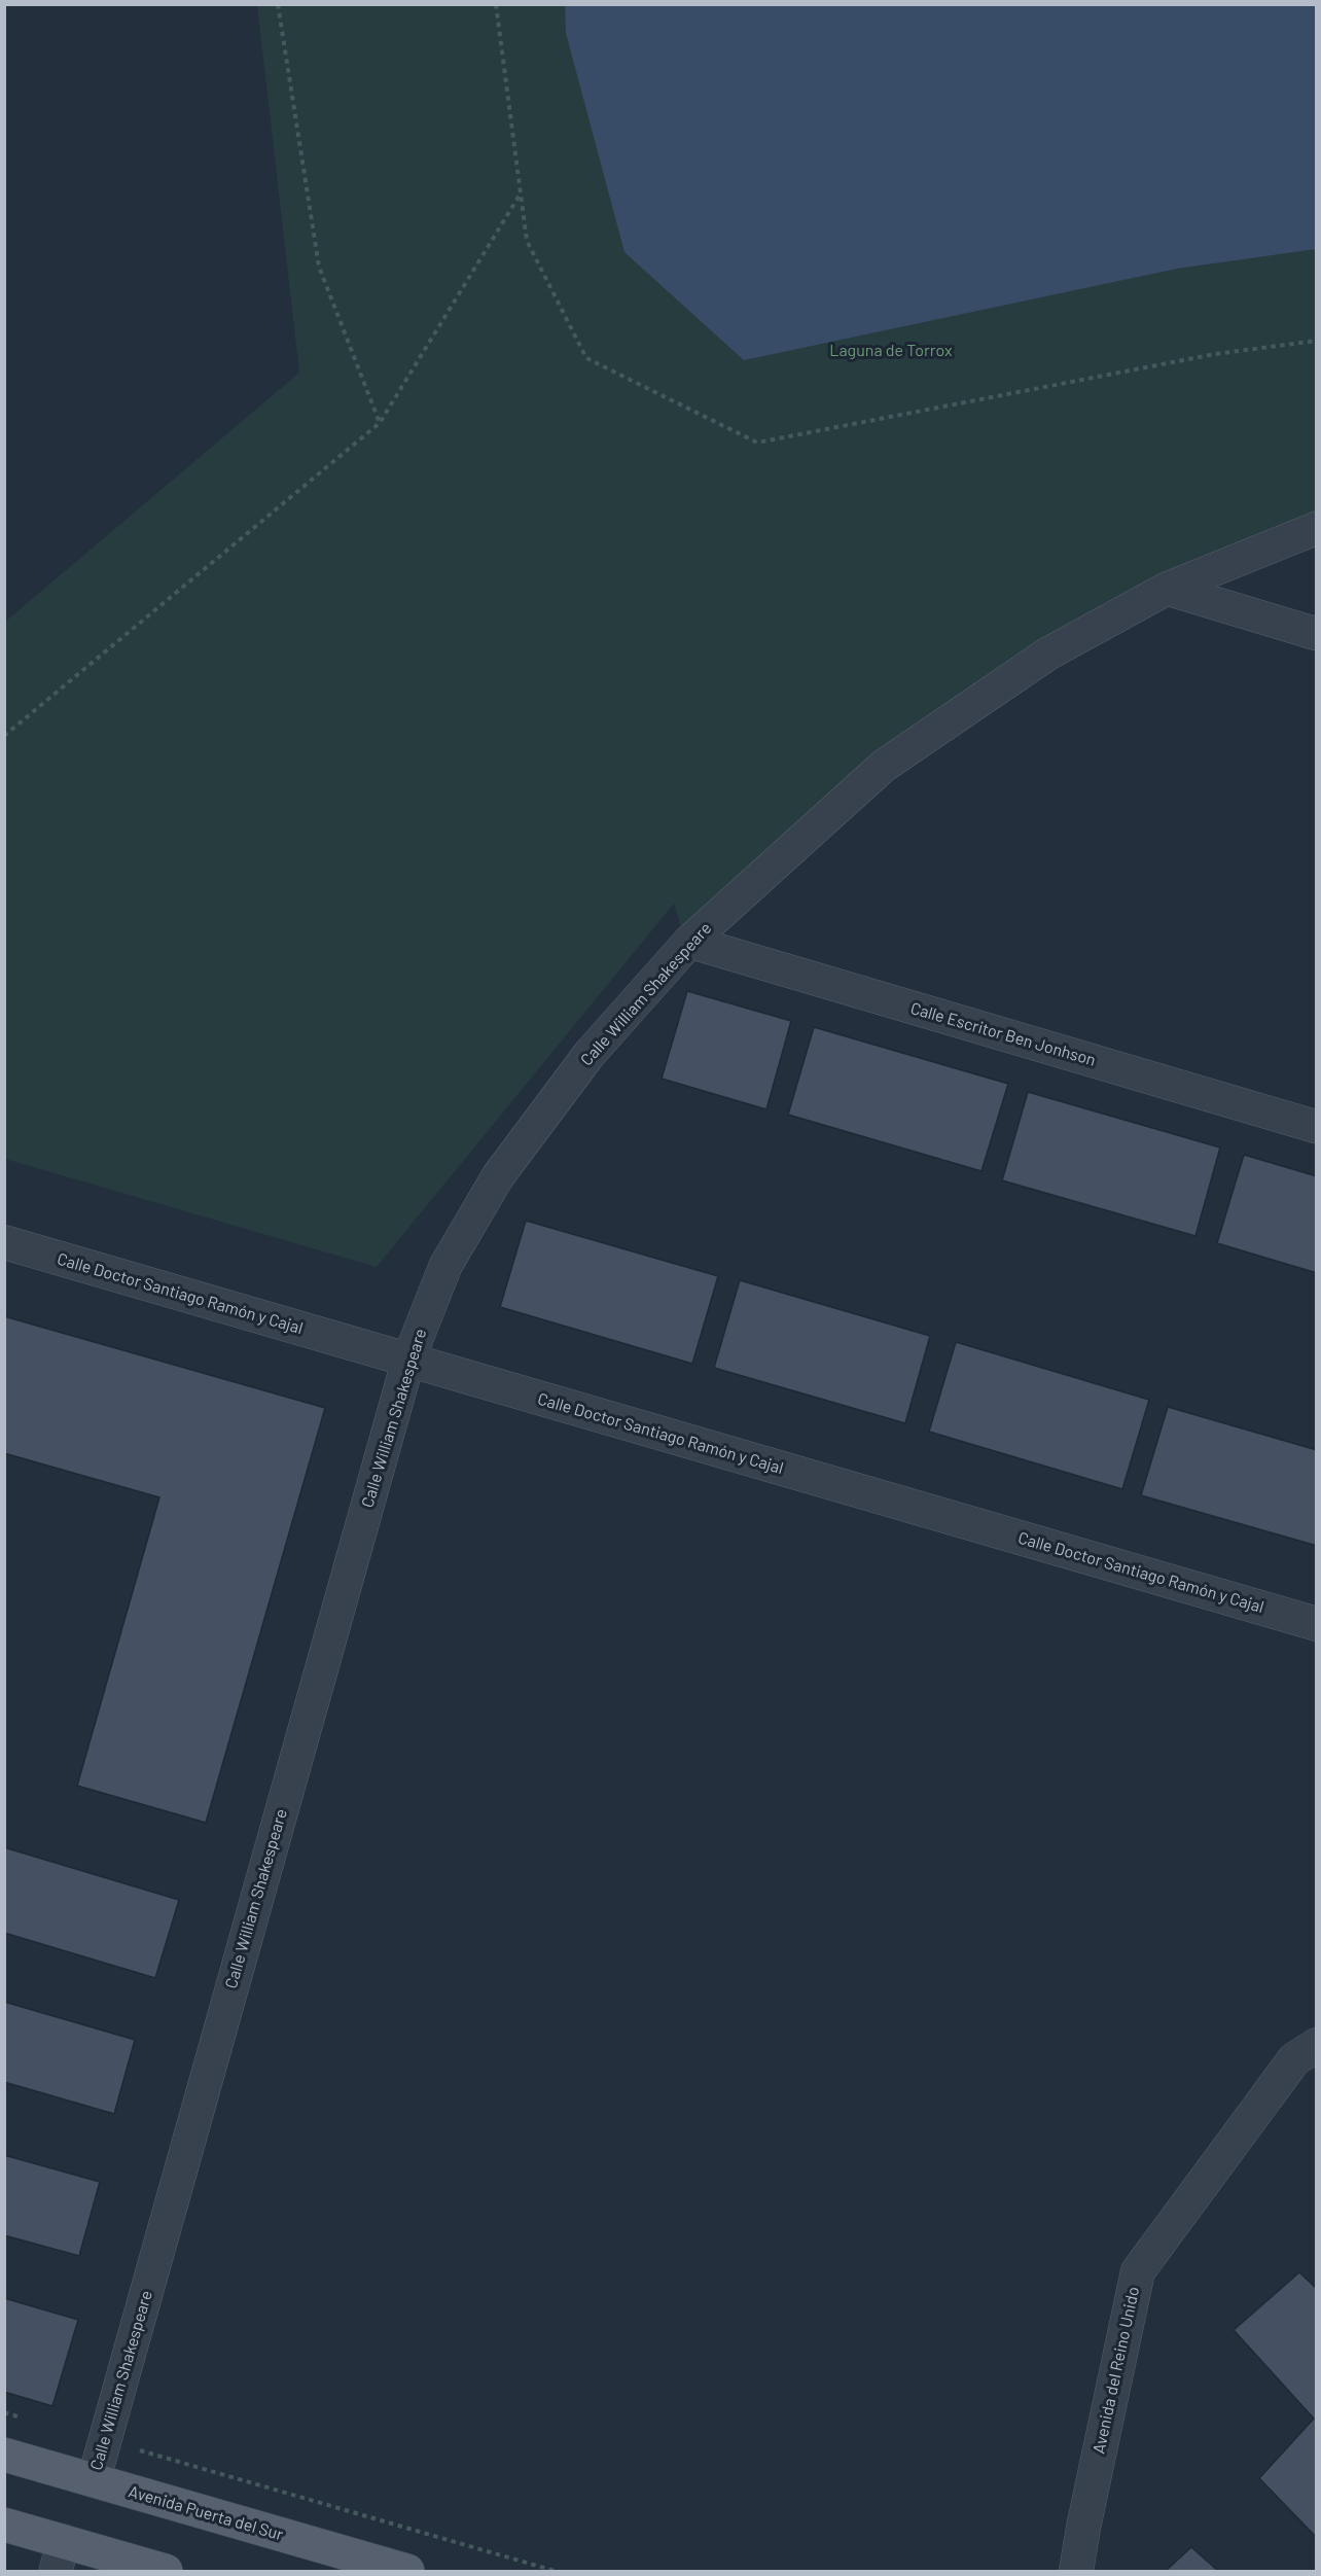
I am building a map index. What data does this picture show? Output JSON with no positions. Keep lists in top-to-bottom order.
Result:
{
  "streets": {
    "main road": ["Avenida Puerta del Sur"],
    "street": [
      "Calle William Shakespeare",
      "Calle Escritor Ben Jonhson",
      "Calle Doctor Santiago Ramón y Cajal",
      "Avenida del Reino Unido"
    ]
  },
  "crossings": [
    ["Calle William Shakespeare", "Calle Escritor Ben Jonhson"],
    ["Calle William Shakespeare", "Calle Doctor Santiago Ramón y Cajal"],
    ["Calle William Shakespeare", "Avenida Puerta del Sur"]
  ],
  "parks": ["Laguna de Torrox"]
}
